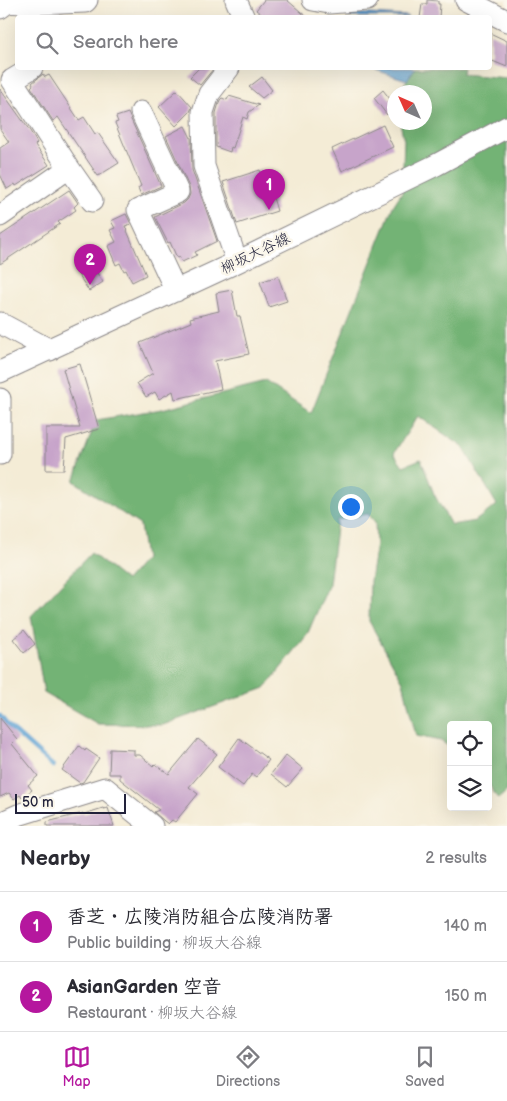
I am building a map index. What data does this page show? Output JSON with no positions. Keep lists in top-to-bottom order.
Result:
{
  "streets": {
    "street": ["柳坂大谷線"]
  },
  "scale_bar": "50 m",
  "north": "top left",
  "page": {
    "search": "Search here",
    "pins": ["1", "2"],
    "scale": "50 m",
    "heading": ["Nearby", "2 results"],
    "list": [
      {
        "mark": "1",
        "name": "香芝・広陵消防組合広陵消防署",
        "note": "Public building · 柳坂大谷線",
        "value": "140 m"
      },
      {
        "mark": "2",
        "name": "AsianGarden 空音",
        "note": "Restaurant · 柳坂大谷線",
        "value": "150 m"
      }
    ],
    "nav": ["Map", "Directions", "Saved"]
  }
}
